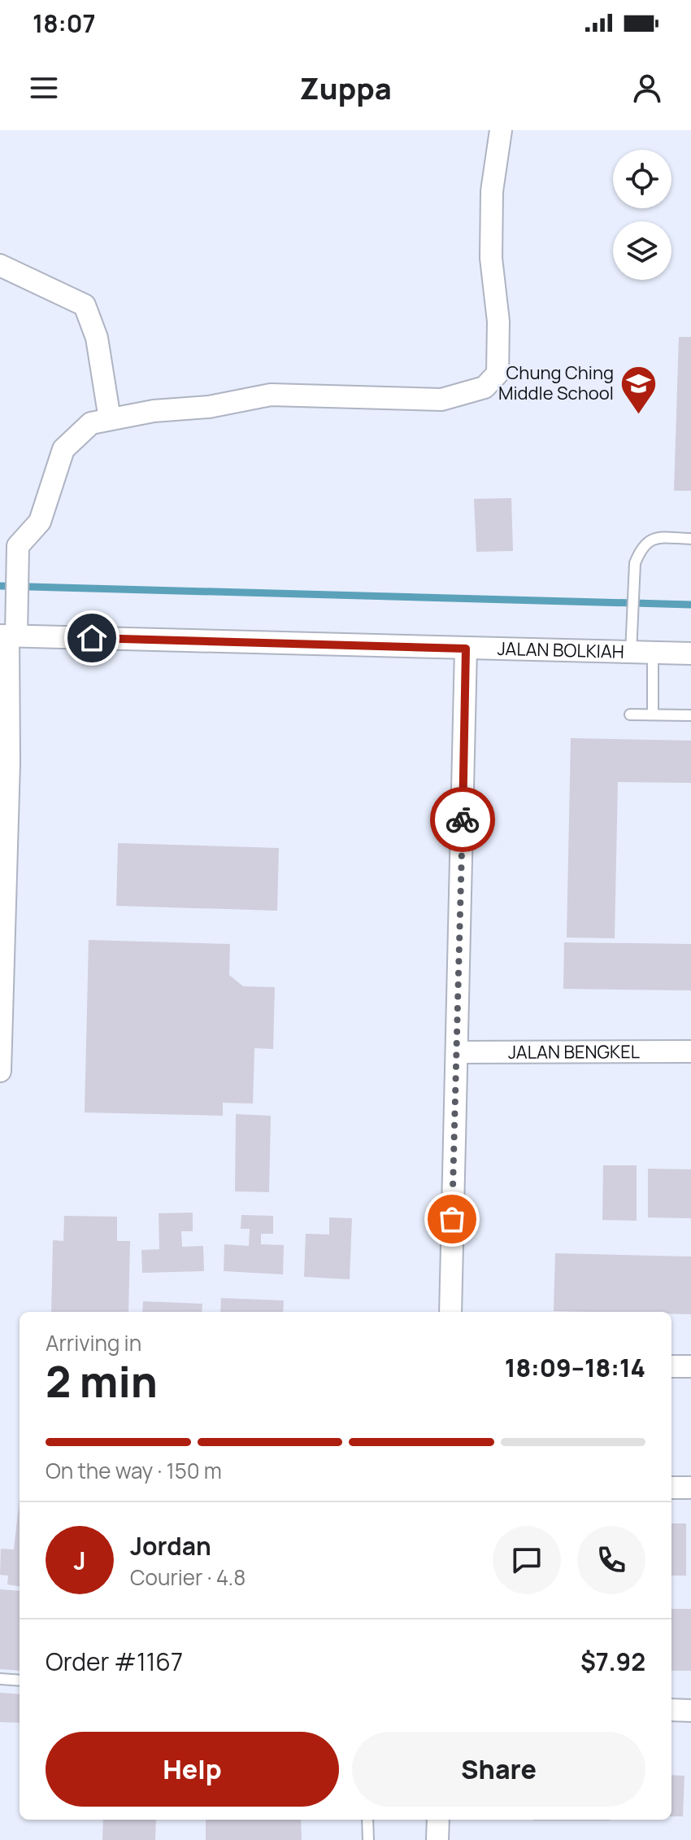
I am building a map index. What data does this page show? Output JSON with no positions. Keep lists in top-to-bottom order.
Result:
{
  "streets": {
    "street": ["JALAN BOLKIAH", "JALAN BENGKEL"]
  },
  "places": {
    "school or university": ["Chung Ching Middle School"]
  },
  "page": {
    "status": "18:07",
    "header": "Zuppa",
    "heading": ["2 min", "Arriving in", "18:09–18:14"],
    "panel": [
      "Jordan",
      "Courier · 4.8",
      "Order #1167",
      "$7.92"
    ],
    "bar": "On the way · 150 m",
    "round": "J",
    "buttons": ["Help", "Share"]
  }
}
